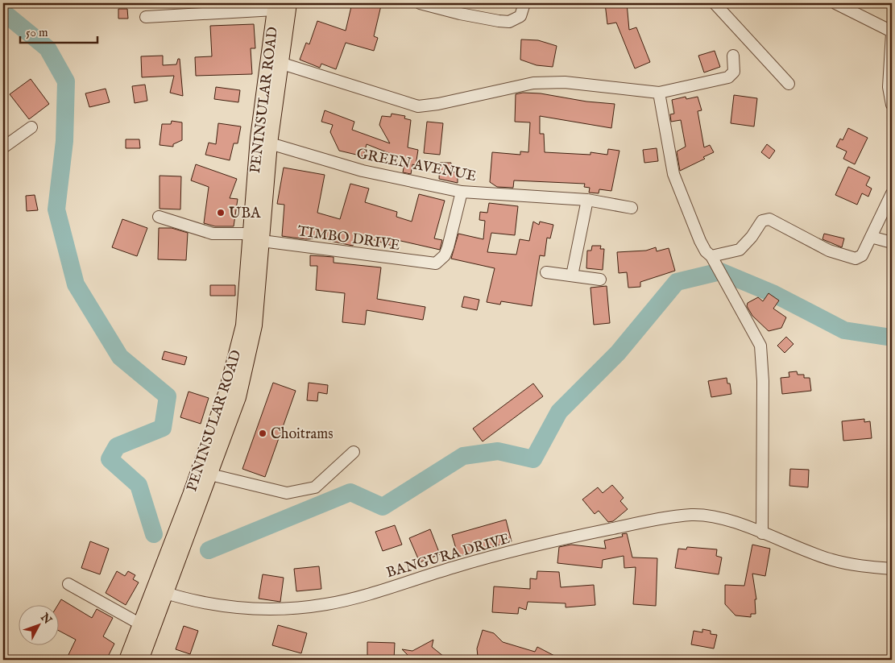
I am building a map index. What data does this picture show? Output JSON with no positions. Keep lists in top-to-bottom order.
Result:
{
  "streets": {
    "main road": ["PENINSULAR ROAD"],
    "street": ["GREEN AVENUE", "TIMBO DRIVE", "BANGURA DRIVE"]
  },
  "crossings": [
    ["PENINSULAR ROAD", "GREEN AVENUE"],
    ["PENINSULAR ROAD", "TIMBO DRIVE"],
    ["PENINSULAR ROAD", "BANGURA DRIVE"],
    ["GREEN AVENUE", "TIMBO DRIVE"]
  ],
  "places": ["UBA", "Choitrams"],
  "scale_bar": "50 m",
  "north": "top right"
}
